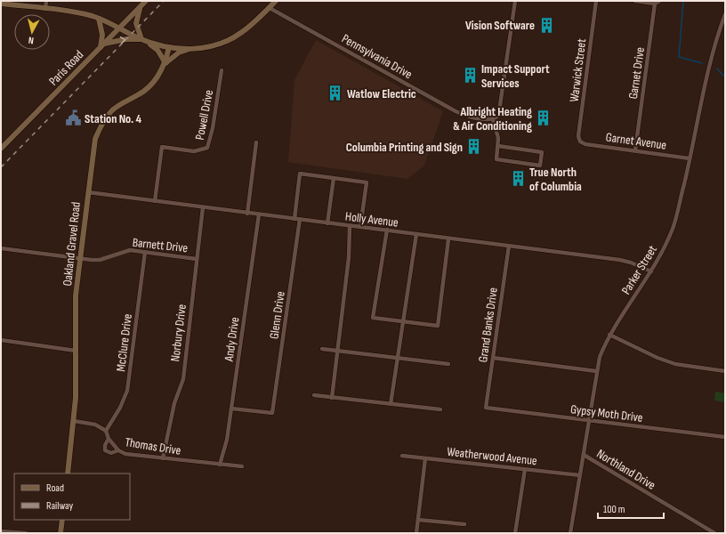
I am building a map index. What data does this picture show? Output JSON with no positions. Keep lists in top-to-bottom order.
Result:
{
  "streets": {
    "main road": ["Paris Road", "Oakland Gravel Road"],
    "street": [
      "Pennsylvania Drive",
      "Warwick Street",
      "Garnet Drive",
      "Powell Drive",
      "Garnet Avenue",
      "Holly Avenue",
      "Barnett Drive",
      "Parker Street",
      "Glenn Drive",
      "Grand Banks Drive",
      "Norbury Drive",
      "Andy Drive",
      "McClure Drive",
      "Gypsy Moth Drive",
      "Thomas Drive",
      "Weatherwood Avenue",
      "Northland Drive"
    ]
  },
  "crossings": [
    ["Warwick Street", "Garnet Avenue"],
    ["Garnet Drive", "Garnet Avenue"],
    ["Powell Drive", "Holly Avenue"],
    ["Garnet Avenue", "Parker Street"],
    ["Holly Avenue", "Oakland Gravel Road"],
    ["Holly Avenue", "Parker Street"],
    ["Holly Avenue", "Glenn Drive"],
    ["Holly Avenue", "Grand Banks Drive"],
    ["Holly Avenue", "Norbury Drive"],
    ["Holly Avenue", "Andy Drive"],
    ["Oakland Gravel Road", "Barnett Drive"],
    ["Barnett Drive", "Norbury Drive"],
    ["Barnett Drive", "McClure Drive"],
    ["Parker Street", "Gypsy Moth Drive"],
    ["Parker Street", "Weatherwood Avenue"],
    ["Parker Street", "Northland Drive"],
    ["Glenn Drive", "Andy Drive"],
    ["Grand Banks Drive", "Gypsy Moth Drive"],
    ["Norbury Drive", "Thomas Drive"],
    ["Andy Drive", "Thomas Drive"],
    ["McClure Drive", "Thomas Drive"]
  ],
  "places": {
    "building": [
      "Vision Software",
      "Impact Support Services",
      "Watlow Electric",
      "Albright Heating & Air Conditioning",
      "Columbia Printing and Sign",
      "True North of Columbia"
    ],
    "public building": ["Station No. 4"]
  },
  "legend": ["Road", "Railway"],
  "scale_bar": "100 m",
  "north": "bottom"
}
